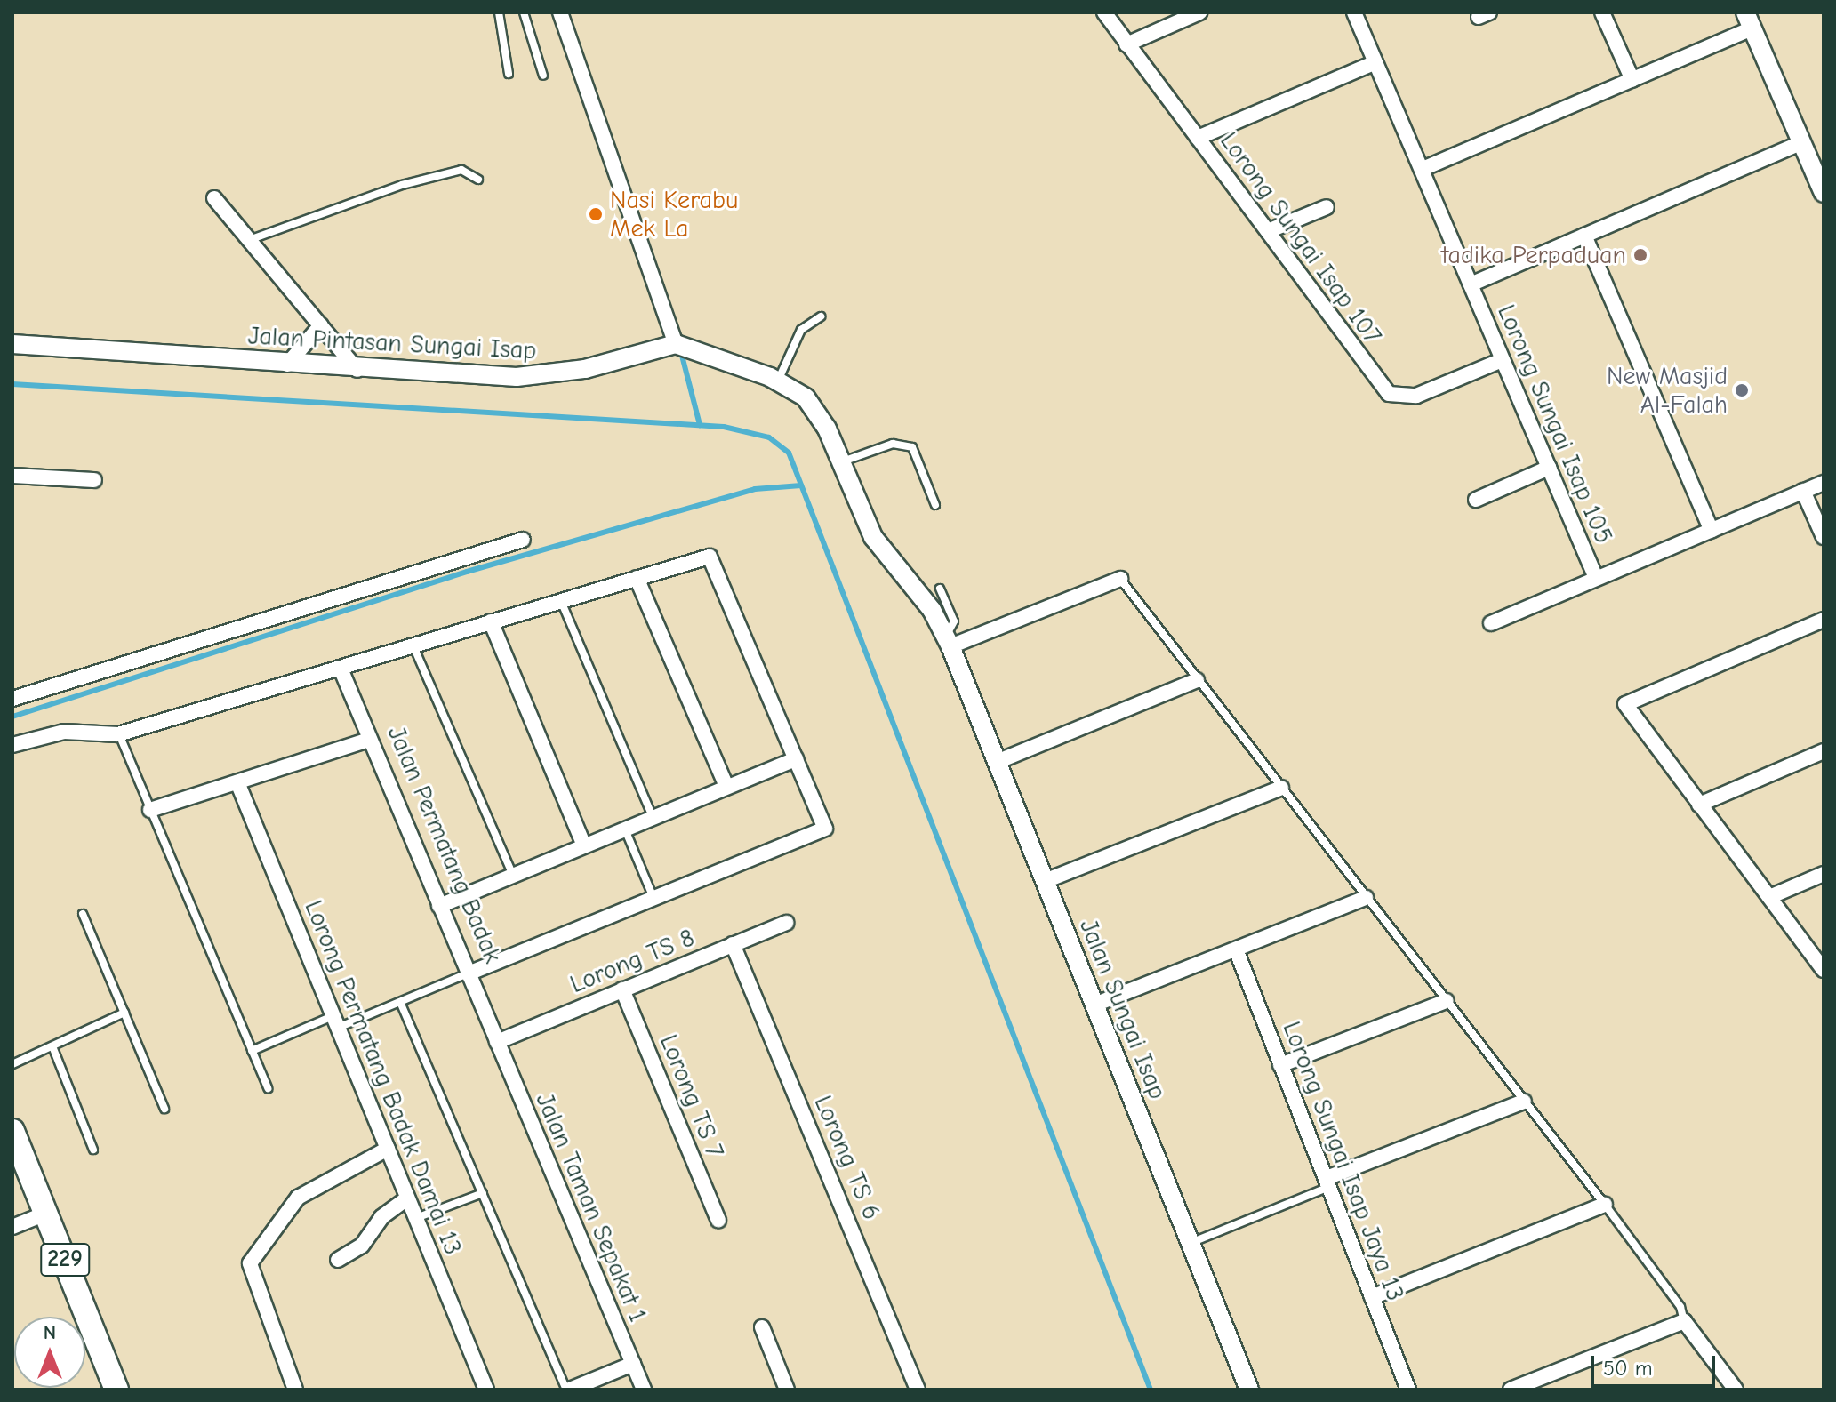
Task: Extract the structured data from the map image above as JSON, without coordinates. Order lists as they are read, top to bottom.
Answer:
{
  "streets": {
    "main road": ["229"],
    "street": [
      "Lorong Sungai Isap 107",
      "Jalan Pintasan Sungai Isap",
      "Lorong Sungai Isap 105",
      "Jalan Permatang Badak",
      "Lorong TS 8",
      "Jalan Sungai Isap",
      "Lorong Permatang Badak Damai 13",
      "Lorong TS 7",
      "Lorong TS 6",
      "Lorong Sungai Isap Jaya 13",
      "Jalan Taman Sepakat 1"
    ]
  },
  "crossings": [
    ["Lorong Sungai Isap 107", "Lorong Sungai Isap 105"],
    ["Jalan Permatang Badak", "Lorong TS 8"],
    ["Jalan Permatang Badak", "Jalan Taman Sepakat 1"],
    ["Lorong TS 8", "Lorong TS 7"],
    ["Lorong TS 8", "Lorong TS 6"],
    ["Lorong TS 8", "Jalan Taman Sepakat 1"]
  ],
  "places": ["Nasi Kerabu Mek La", "tadika Perpaduan", "New Masjid Al-Falah"],
  "scale_bar": "50 m",
  "north": "top"
}
